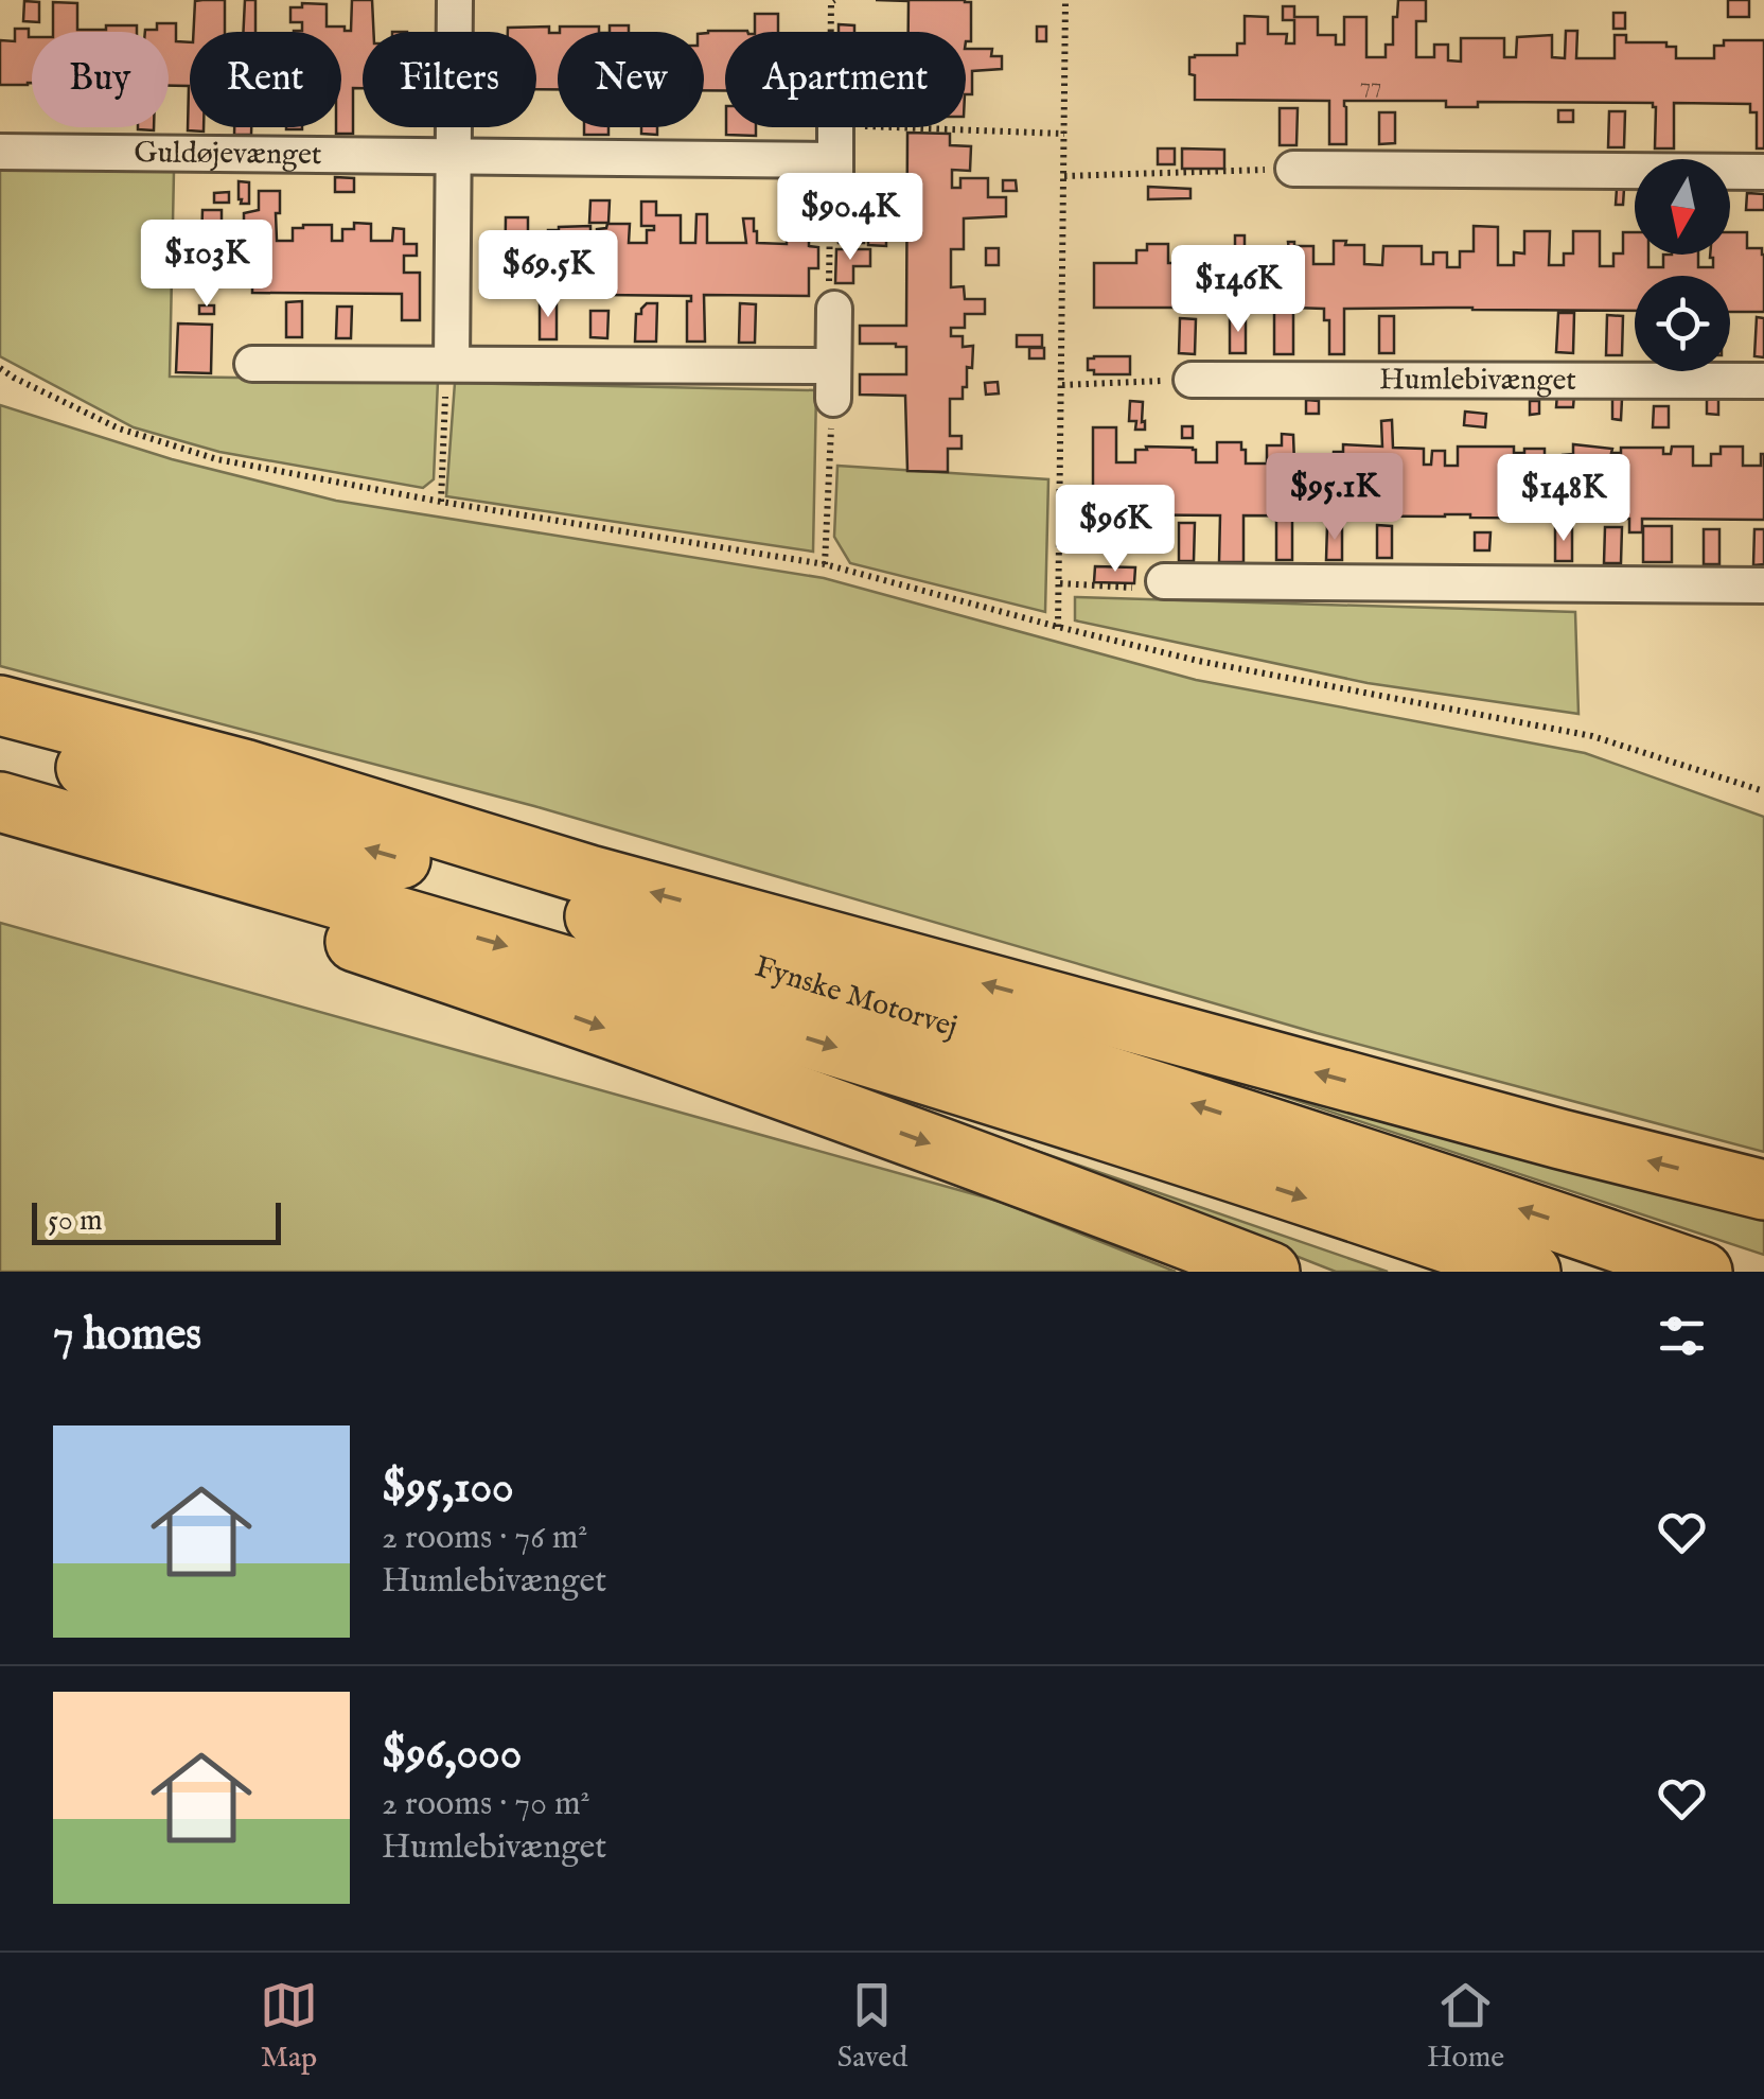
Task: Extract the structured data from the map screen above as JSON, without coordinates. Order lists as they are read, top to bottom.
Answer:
{
  "streets": {
    "highway": ["Fynske Motorvej"],
    "street": ["Guldøjevænget", "Humlebivænget"]
  },
  "house_numbers": ["77"],
  "scale_bar": "50 m",
  "north": "bottom",
  "page": {
    "chip": [
      "Buy",
      "Rent",
      "Filters",
      "New",
      "Apartment"
    ],
    "price": [
      "$90.4K",
      "$103K",
      "$69.5K",
      "$146K",
      "$95.1K",
      "$148K",
      "$96K"
    ],
    "scale": "50 m",
    "heading": "7 homes",
    "list": [
      {
        "name": "$95,100",
        "note": "2 rooms · 76 m² · Humlebivænget"
      },
      {
        "name": "$96,000",
        "note": "2 rooms · 70 m² · Humlebivænget"
      }
    ],
    "tabs": ["Map", "Saved", "Home"]
  }
}
